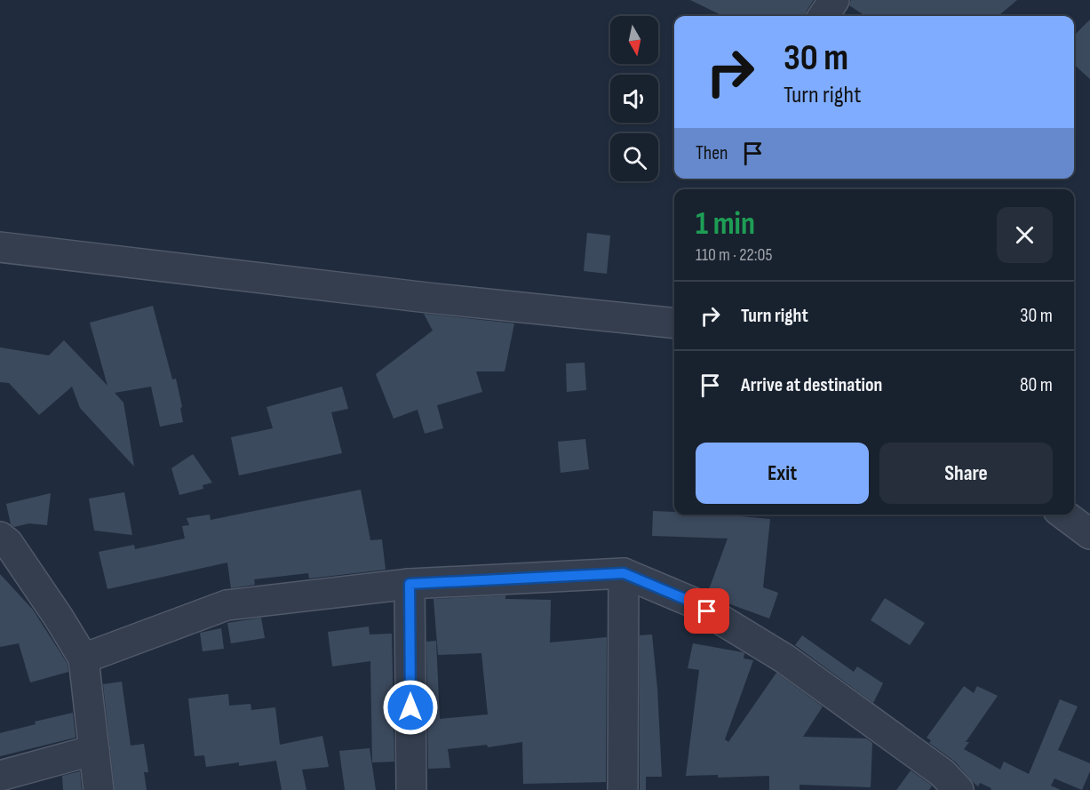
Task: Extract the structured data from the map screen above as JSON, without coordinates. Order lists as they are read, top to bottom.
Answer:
{
  "north": "bottom",
  "page": {
    "turn": ["30 m", "Turn right"],
    "then": "Then",
    "heading": ["1 min", "110 m · 22:05"],
    "list": [
      {
        "name": "Turn right",
        "value": "30 m"
      },
      {
        "name": "Arrive at destination",
        "value": "80 m"
      }
    ],
    "buttons": ["Exit", "Share"]
  }
}
